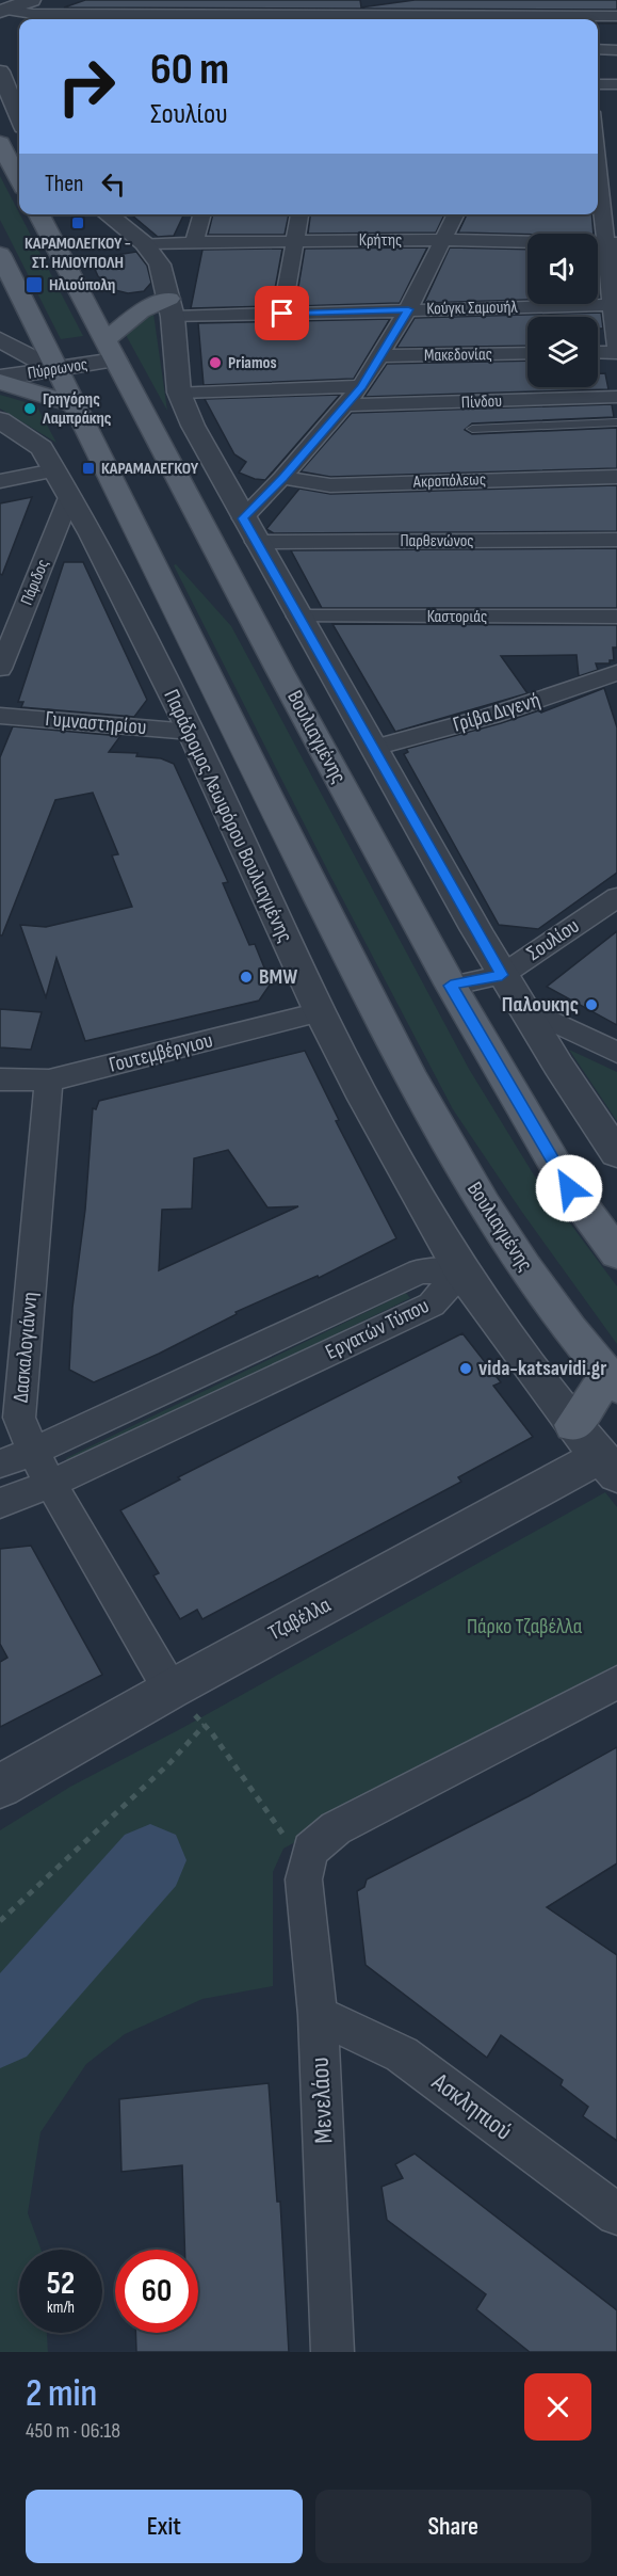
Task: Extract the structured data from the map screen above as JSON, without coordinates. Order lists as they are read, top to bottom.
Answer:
{
  "streets": {
    "main road": ["Βουλιαγμένης"],
    "street": [
      "Κρήτης",
      "Κούγκι Σαμουήλ",
      "Μακεδονίας",
      "Πύρρωνος",
      "Πίνδου",
      "Ακροπόλεως",
      "Παρθενώνος",
      "Πάριδος",
      "Καστοριάς",
      "Γρίβα Διγενή",
      "Γυμναστηρίου",
      "Παράδρομος Λεωφόρου Βουλιαγμένης",
      "Σουλίου",
      "Γουτεμβέργιου",
      "Εργατών Τύπου",
      "Δασκαλογιάννη",
      "Τζαβέλλα",
      "Μενελάου",
      "Ασκληπιού"
    ]
  },
  "crossings": [
    ["Πύρρωνος", "Βουλιαγμένης"],
    ["Πάριδος", "Παράδρομος Λεωφόρου Βουλιαγμένης"],
    ["Γυμναστηρίου", "Παράδρομος Λεωφόρου Βουλιαγμένης"],
    ["Βουλιαγμένης", "Σουλίου"],
    ["Παράδρομος Λεωφόρου Βουλιαγμένης", "Γουτεμβέργιου"],
    ["Παράδρομος Λεωφόρου Βουλιαγμένης", "Εργατών Τύπου"],
    ["Παράδρομος Λεωφόρου Βουλιαγμένης", "Τζαβέλλα"],
    ["Γουτεμβέργιου", "Δασκαλογιάννη"],
    ["Εργατών Τύπου", "Δασκαλογιάννη"],
    ["Δασκαλογιάννη", "Τζαβέλλα"],
    ["Μενελάου", "Ασκληπιού"]
  ],
  "parks": ["Πάρκο Τζαβέλλα"],
  "places": {
    "transit": ["ΚΑΡΑΜΟΛΕΓΚΟΥ - ΣΤ. ΗΛΙΟΥΠΟΛΗ", "Ηλιούπολη", "ΚΑΡΑΜΑΛΕΓΚΟΥ"],
    "other": [
      "Priamos",
      "Γρηγόρης Λαμπράκης",
      "BMW",
      "Παλουκης",
      "vida-katsavidi.gr"
    ]
  },
  "page": {
    "turn": ["60 m", "Σουλίου"],
    "then": "Then",
    "speed": "52 km/h",
    "limit": "60",
    "heading": ["2 min", "450 m · 06:18"],
    "buttons": ["Exit", "Share"]
  }
}
